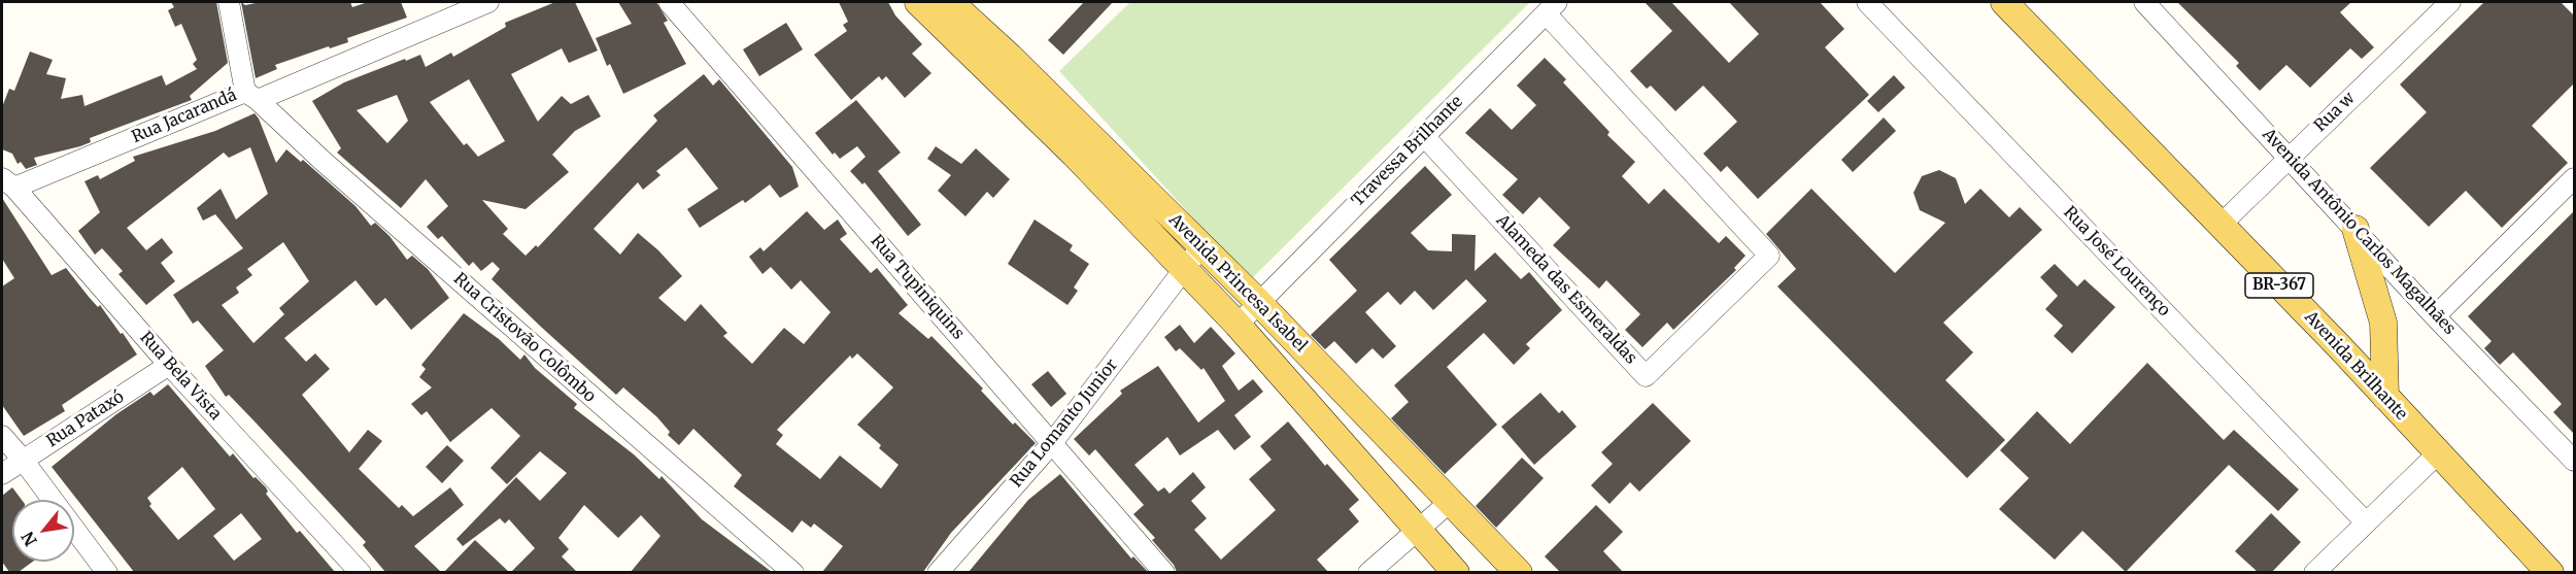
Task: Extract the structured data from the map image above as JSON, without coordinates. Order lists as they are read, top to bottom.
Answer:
{
  "streets": {
    "main road": ["Avenida Princesa Isabel", "BR-367", "Avenida Brilhante"],
    "street": [
      "Rua w",
      "Rua Jacarandá",
      "Travessa Brilhante",
      "Avenida Antônio Carlos Magalhães",
      "Rua José Lourenço",
      "Rua Tupiniquins",
      "Alameda das Esmeraldas",
      "Rua Cristovão Colômbo",
      "Rua Bela Vista",
      "Rua Pataxó",
      "Rua Lomanto Junior"
    ]
  },
  "crossings": [
    ["Rua w", "Avenida Antônio Carlos Magalhães"],
    ["Rua w", "Avenida Brilhante"],
    ["Rua Jacarandá", "Rua Cristovão Colômbo"],
    ["Rua Jacarandá", "Rua Bela Vista"],
    ["Travessa Brilhante", "Avenida Princesa Isabel"],
    ["Travessa Brilhante", "Alameda das Esmeraldas"],
    ["Avenida Princesa Isabel", "Rua Lomanto Junior"],
    ["Rua Tupiniquins", "Rua Lomanto Junior"],
    ["Rua Bela Vista", "Rua Pataxó"]
  ],
  "north": "bottom left"
}
